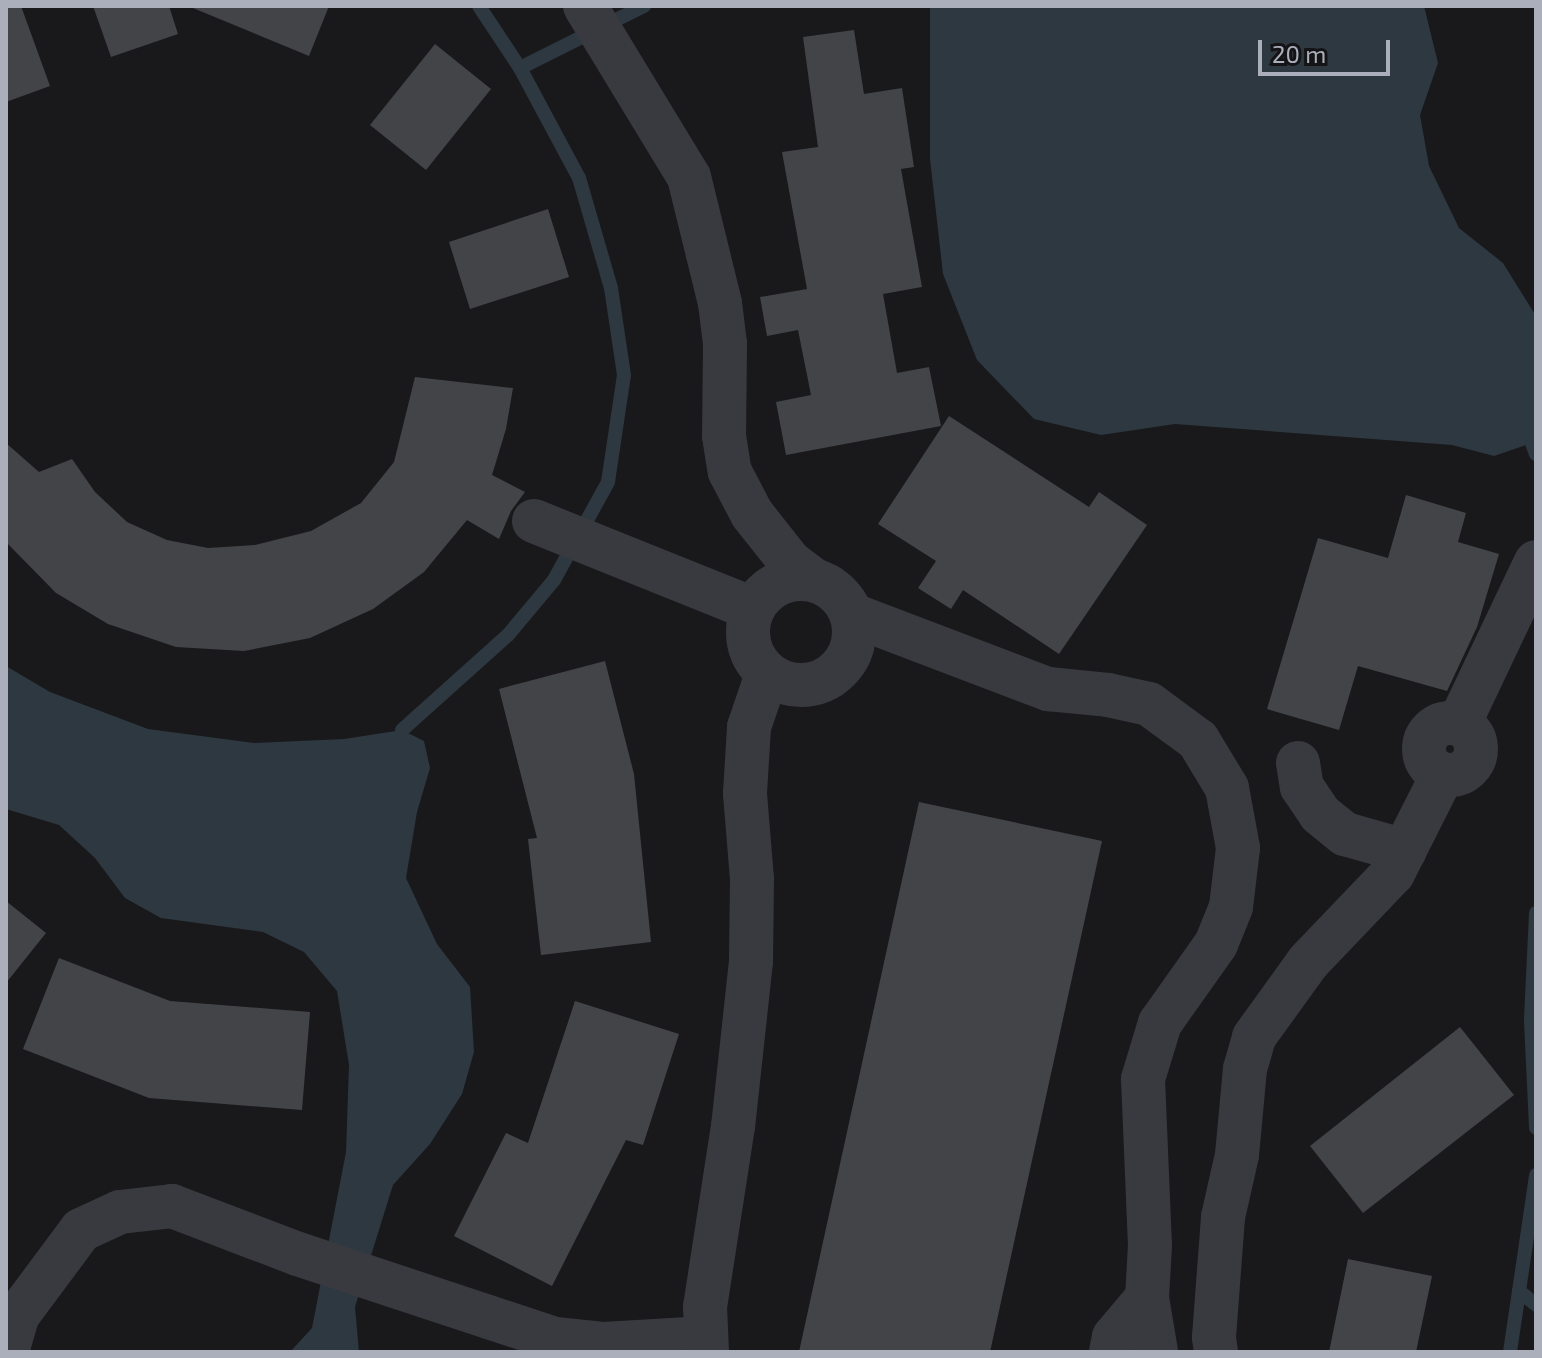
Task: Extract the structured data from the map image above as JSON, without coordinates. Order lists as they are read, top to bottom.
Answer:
{
  "scale_bar": "20 m"
}
